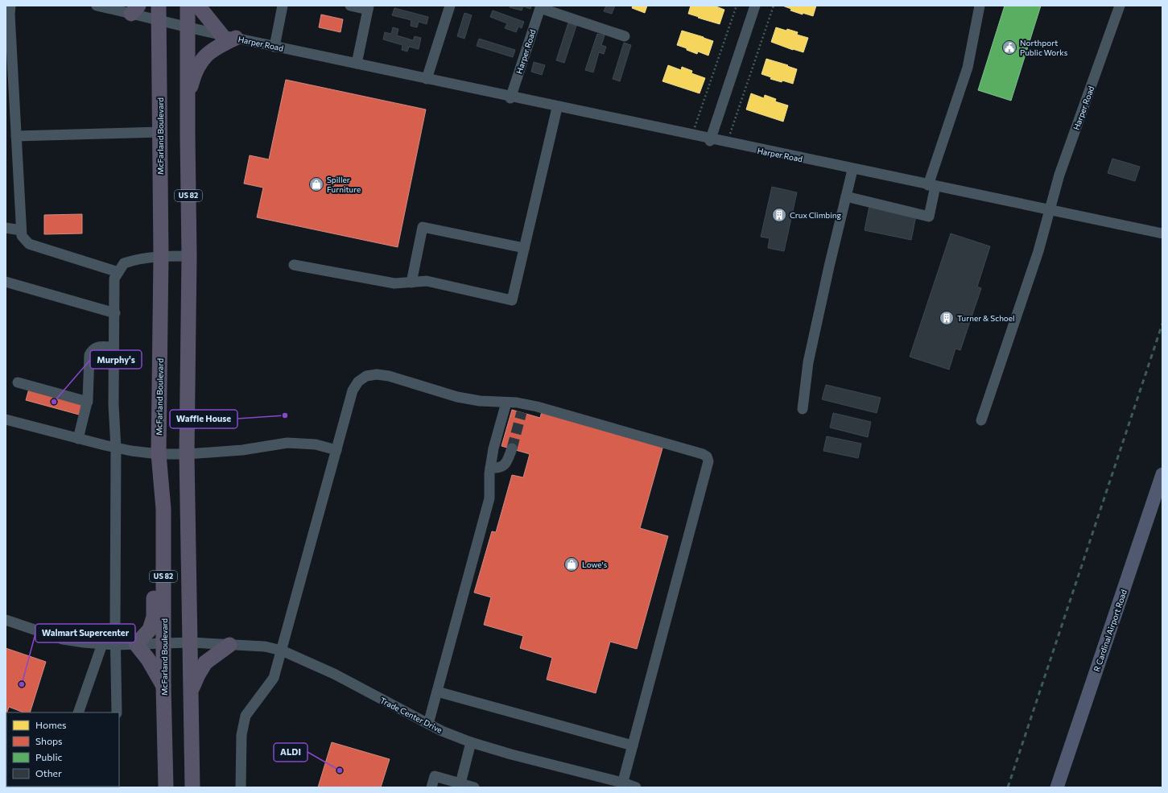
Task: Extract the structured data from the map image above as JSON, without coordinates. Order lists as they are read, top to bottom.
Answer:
{
  "streets": {
    "highway": ["McFarland Boulevard", "US 82"],
    "main road": ["R Cardinal Airport Road"],
    "street": ["Harper Road", "Trade Center Drive"]
  },
  "crossings": [
    ["Harper Road", "McFarland Boulevard"],
    ["Harper Road", "US 82"],
    ["McFarland Boulevard", "Trade Center Drive"],
    ["US 82", "Trade Center Drive"]
  ],
  "places": {
    "public building": ["Northport Public Works"],
    "shop": ["Spiller Furniture", "Lowe's"],
    "building": ["Crux Climbing", "Turner & Schoel"],
    "other": [
      "Murphy's",
      "Waffle House",
      "Walmart Supercenter",
      "ALDI"
    ]
  },
  "legend": [
    "Homes",
    "Shops",
    "Public",
    "Other"
  ]
}
